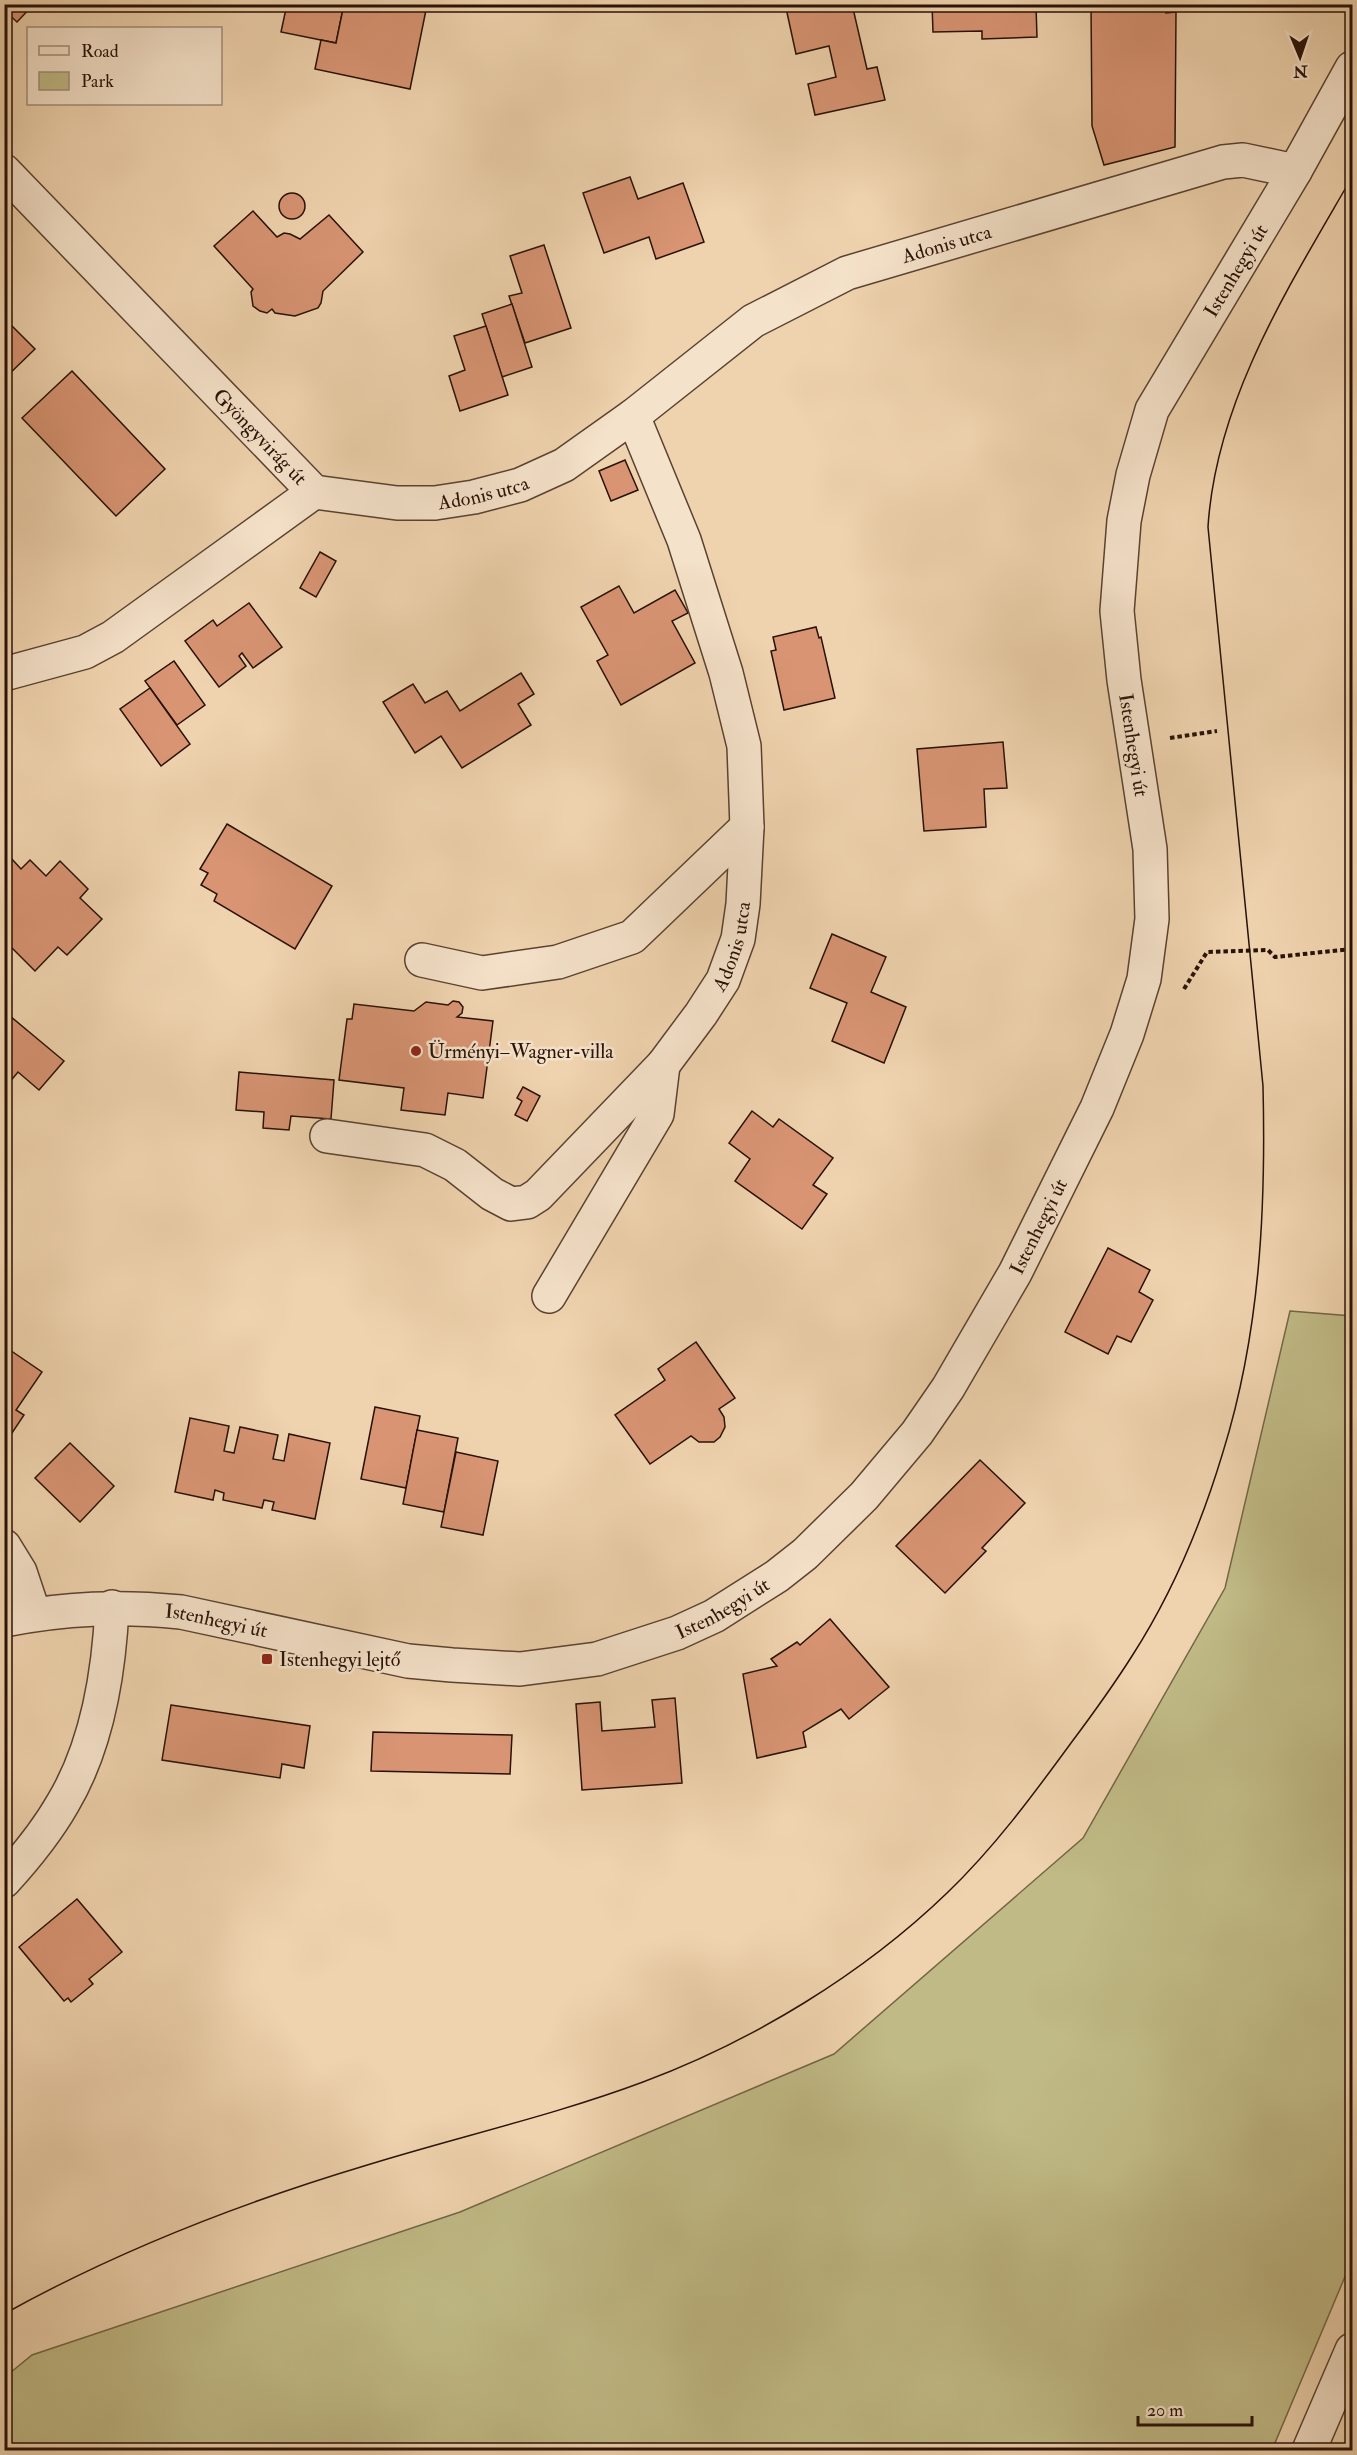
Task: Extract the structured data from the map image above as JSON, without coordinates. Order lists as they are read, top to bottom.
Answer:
{
  "streets": {
    "street": ["Adonis utca", "Istenhegyi út", "Gyöngyvirág út"]
  },
  "crossings": [
    ["Adonis utca", "Istenhegyi út"],
    ["Adonis utca", "Gyöngyvirág út"]
  ],
  "places": {
    "other": ["Ürményi–Wagner-villa"],
    "transit": ["Istenhegyi lejtő"]
  },
  "legend": ["Road", "Park"],
  "scale_bar": "20 m",
  "north": "bottom"
}
